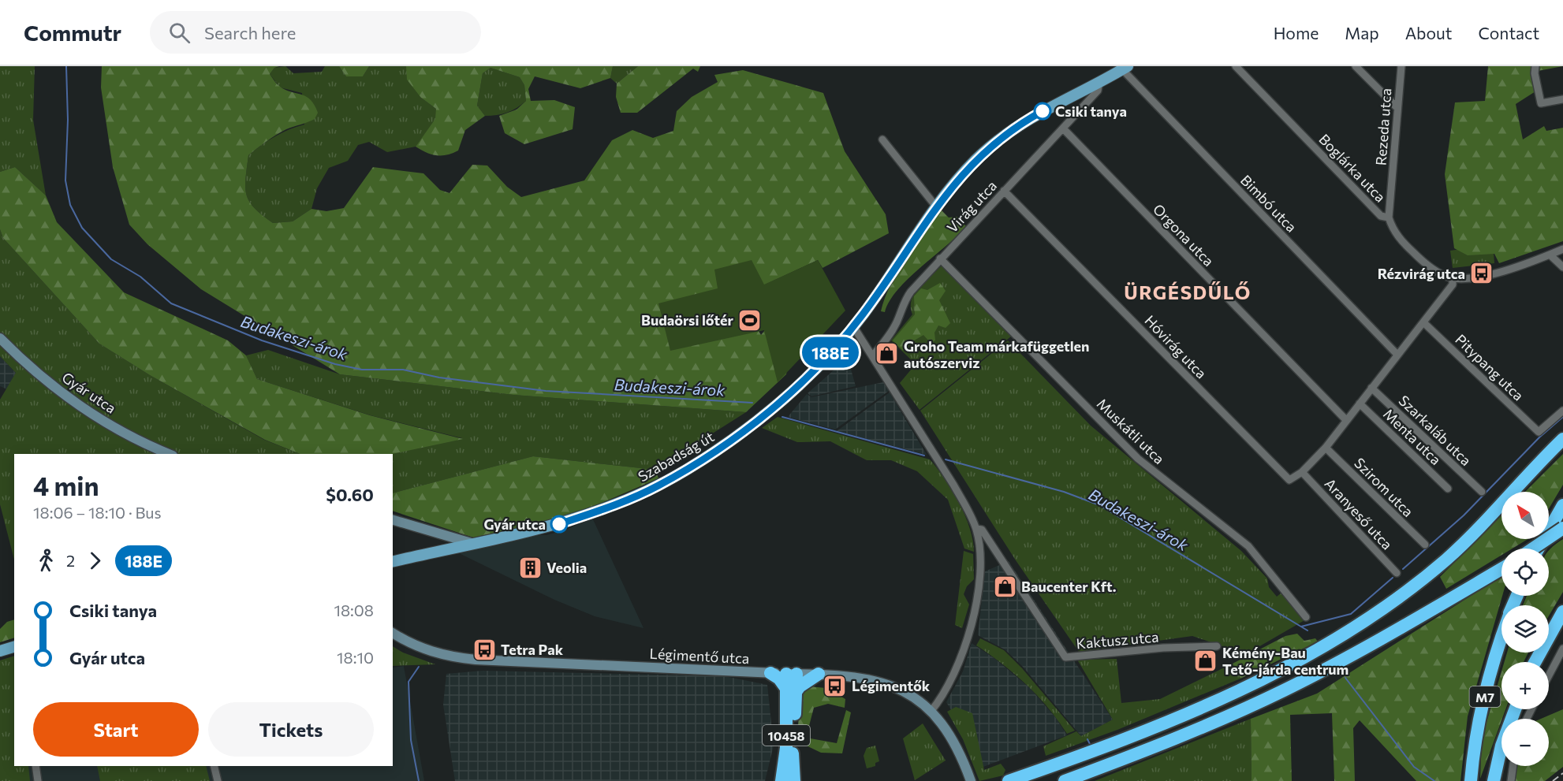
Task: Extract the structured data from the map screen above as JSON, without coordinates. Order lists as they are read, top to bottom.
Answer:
{
  "streets": {
    "highway": ["M7", "10458"],
    "main road": ["Gyár utca", "Szabadság út", "Légimentő utca"],
    "street": [
      "Rezeda utca",
      "Boglárka utca",
      "Bimbó utca",
      "Virág utca",
      "Orgona utca",
      "Hóvirág utca",
      "Pitypang utca",
      "Szarkaláb utca",
      "Muskátli utca",
      "Menta utca",
      "Szirom utca",
      "Aranyeső utca",
      "Kaktusz utca"
    ]
  },
  "crossings": [
    ["Rezeda utca", "Boglárka utca"],
    ["Bimbó utca", "Szabadság út"],
    ["Virág utca", "Orgona utca"],
    ["Virág utca", "Hóvirág utca"],
    ["Virág utca", "Muskátli utca"],
    ["Virág utca", "Szabadság út"],
    ["Hóvirág utca", "Aranyeső utca"]
  ],
  "districts": ["ÜRGÉSDŰLŐ"],
  "water": ["Budakeszi-árok"],
  "places": {
    "other": ["Csiki tanya", "Gyár utca"],
    "bus stop": ["Rézvirág utca", "Tetra Pak", "Légimentők"],
    "sports": ["Budaörsi lőtér"],
    "shop": ["Groho Team márkafüggetlen autószerviz", "Baucenter Kft.", "Kémény-Bau Tető-járda centrum"],
    "building": ["Veolia"]
  },
  "lines": ["bus line 188E"],
  "north": "top left",
  "page": {
    "header": "Commutr",
    "search": "Search here",
    "nav": [
      "Home",
      "Map",
      "About",
      "Contact"
    ],
    "on_map": "188E",
    "heading": ["4 min", "18:06 – 18:10 · Bus", "$0.60"],
    "map_buttons": ["+", "−"],
    "legs": ["2", "188E"],
    "list": [
      {
        "name": "Csiki tanya",
        "value": "18:08"
      },
      {
        "name": "Gyár utca",
        "value": "18:10"
      }
    ],
    "buttons": ["Start", "Tickets"]
  }
}
